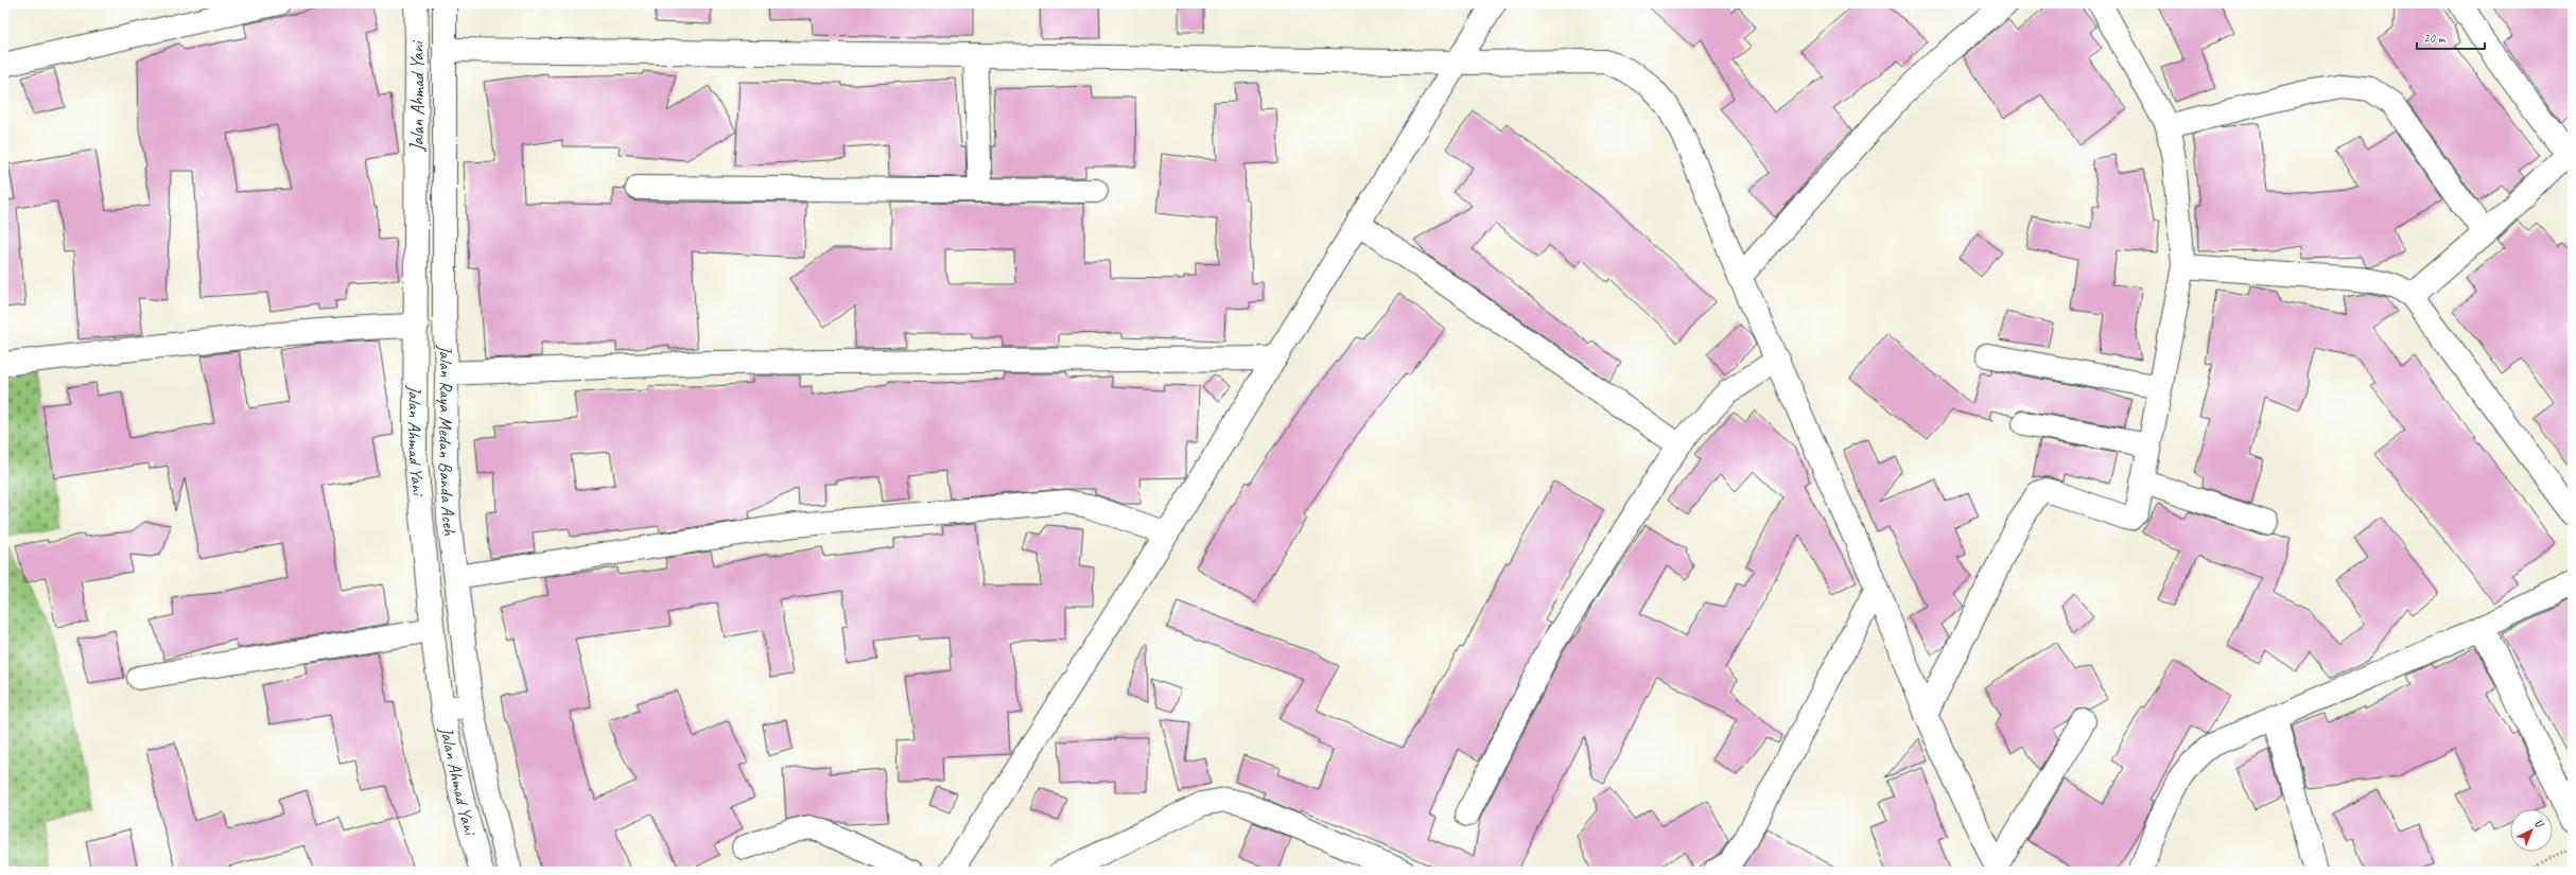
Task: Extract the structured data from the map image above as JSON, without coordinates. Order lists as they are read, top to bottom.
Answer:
{
  "streets": {
    "main road": ["Jalan Ahmad Yani", "Jalan Raya Medan Banda Aceh"]
  },
  "scale_bar": "20 m",
  "north": "top right"
}
